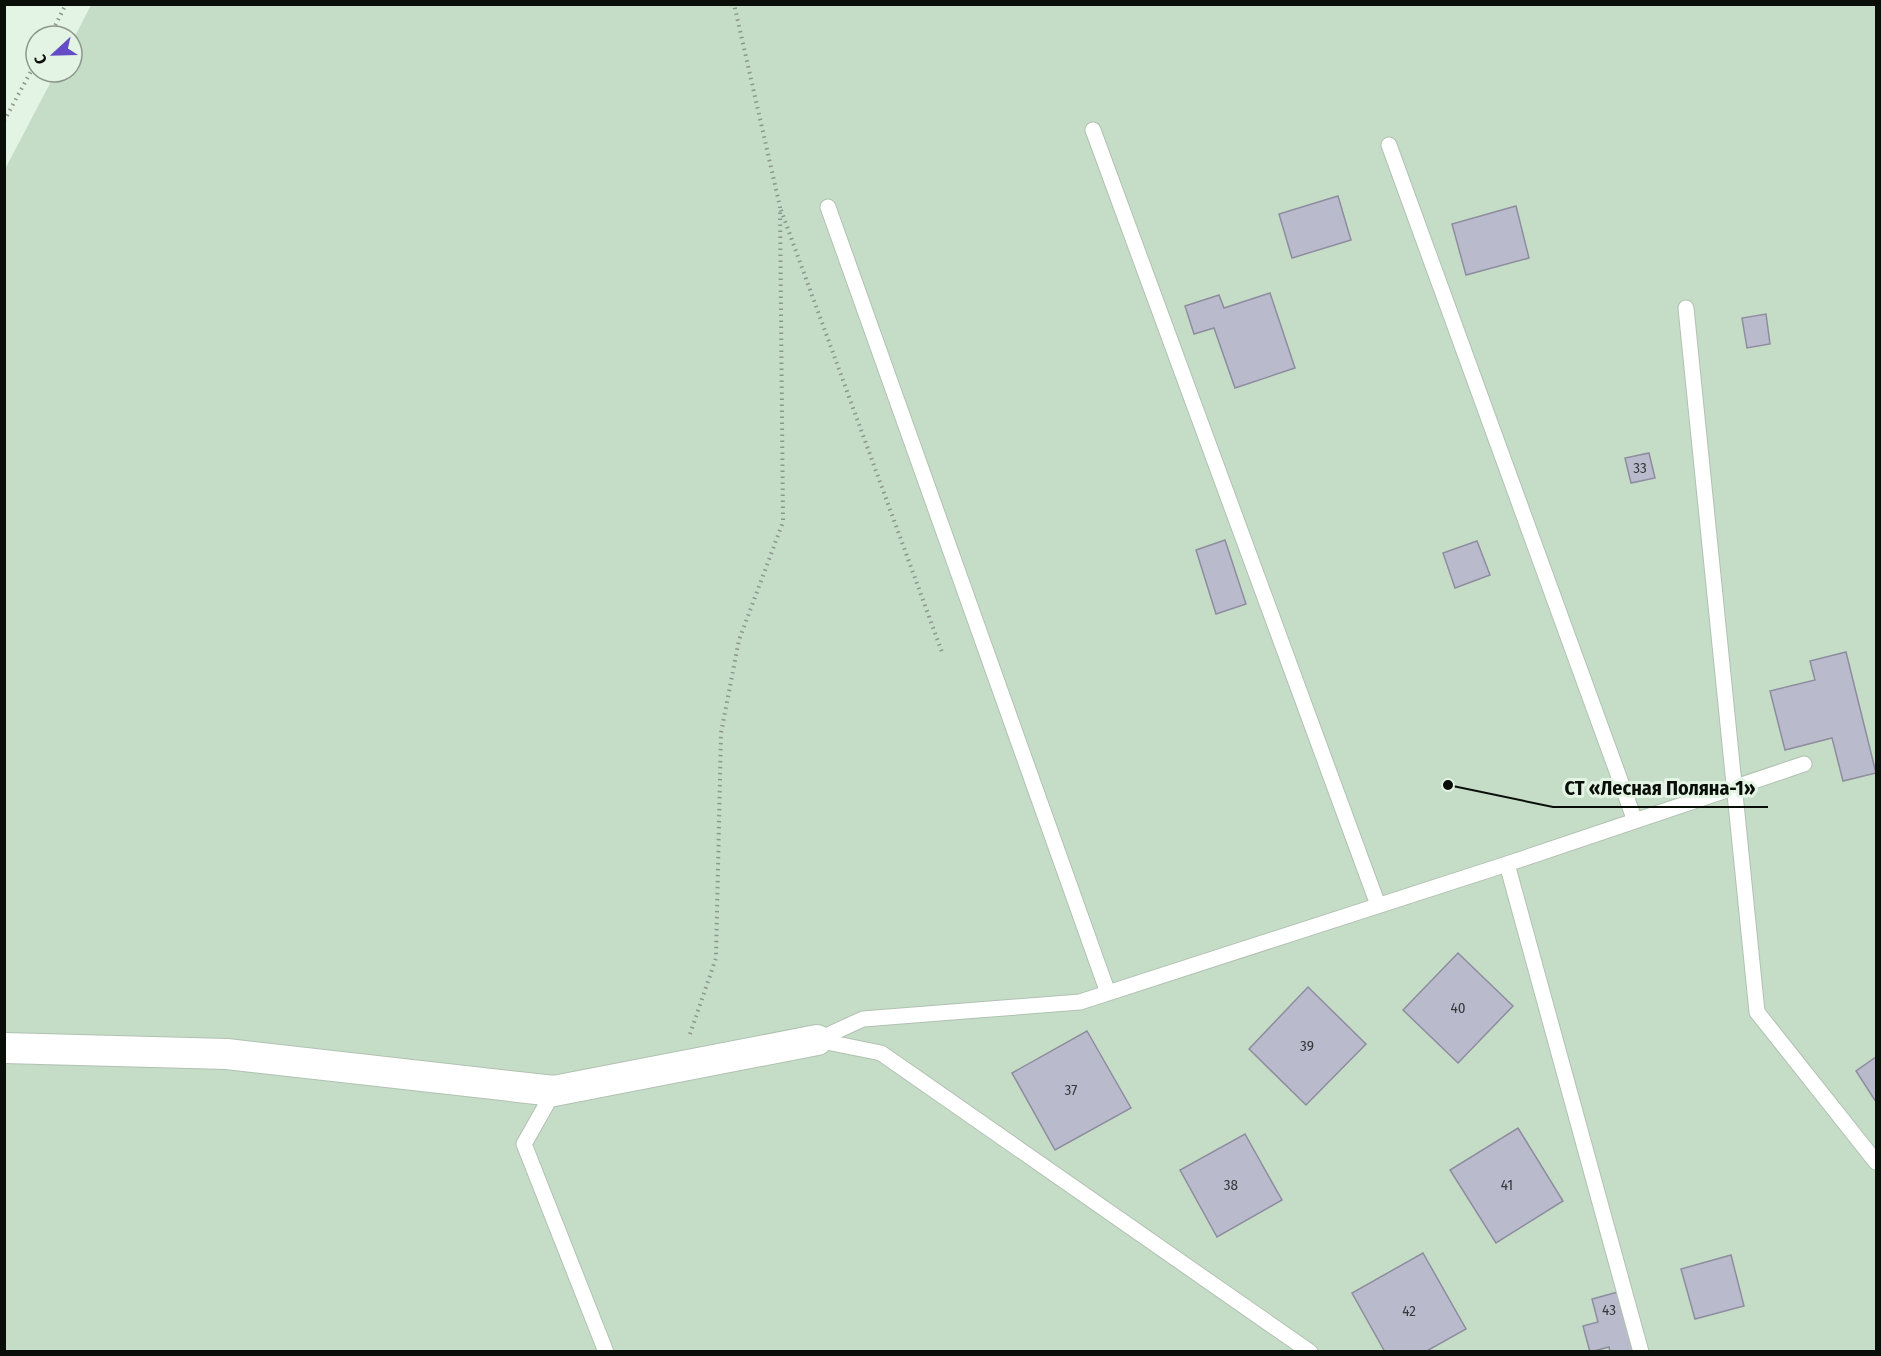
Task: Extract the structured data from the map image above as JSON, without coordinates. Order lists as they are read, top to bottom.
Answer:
{
  "places": ["СТ «Лесная Поляна-1»"],
  "house_numbers": [
    "33",
    "40",
    "39",
    "37",
    "38",
    "41",
    "43",
    "42"
  ],
  "north": "left"
}
